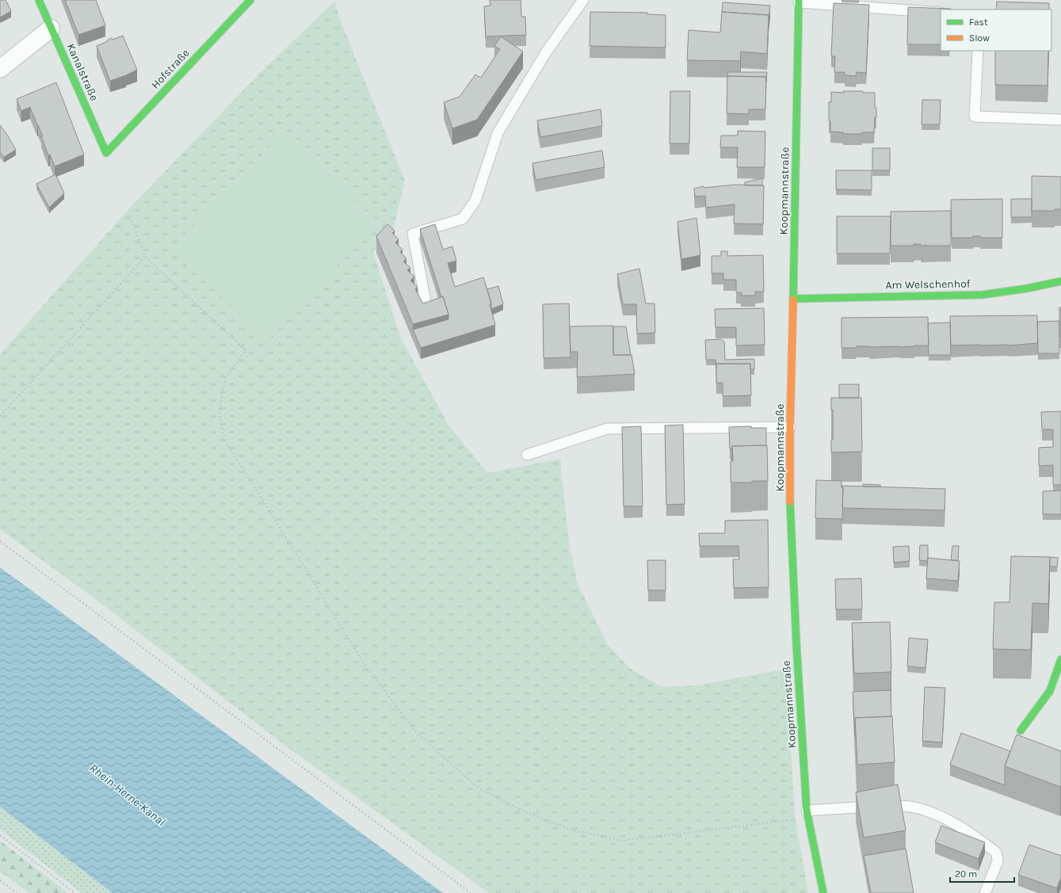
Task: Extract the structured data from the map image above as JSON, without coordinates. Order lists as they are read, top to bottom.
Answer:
{
  "streets": {
    "street": [
      "Hofstraße",
      "Kanalstraße",
      "Koopmannstraße",
      "Am Welschenhof"
    ]
  },
  "crossings": [
    ["Hofstraße", "Kanalstraße"],
    ["Koopmannstraße", "Am Welschenhof"]
  ],
  "water": ["Rhein-Herne-Kanal"],
  "legend": ["Fast", "Slow"],
  "scale_bar": "20 m"
}
